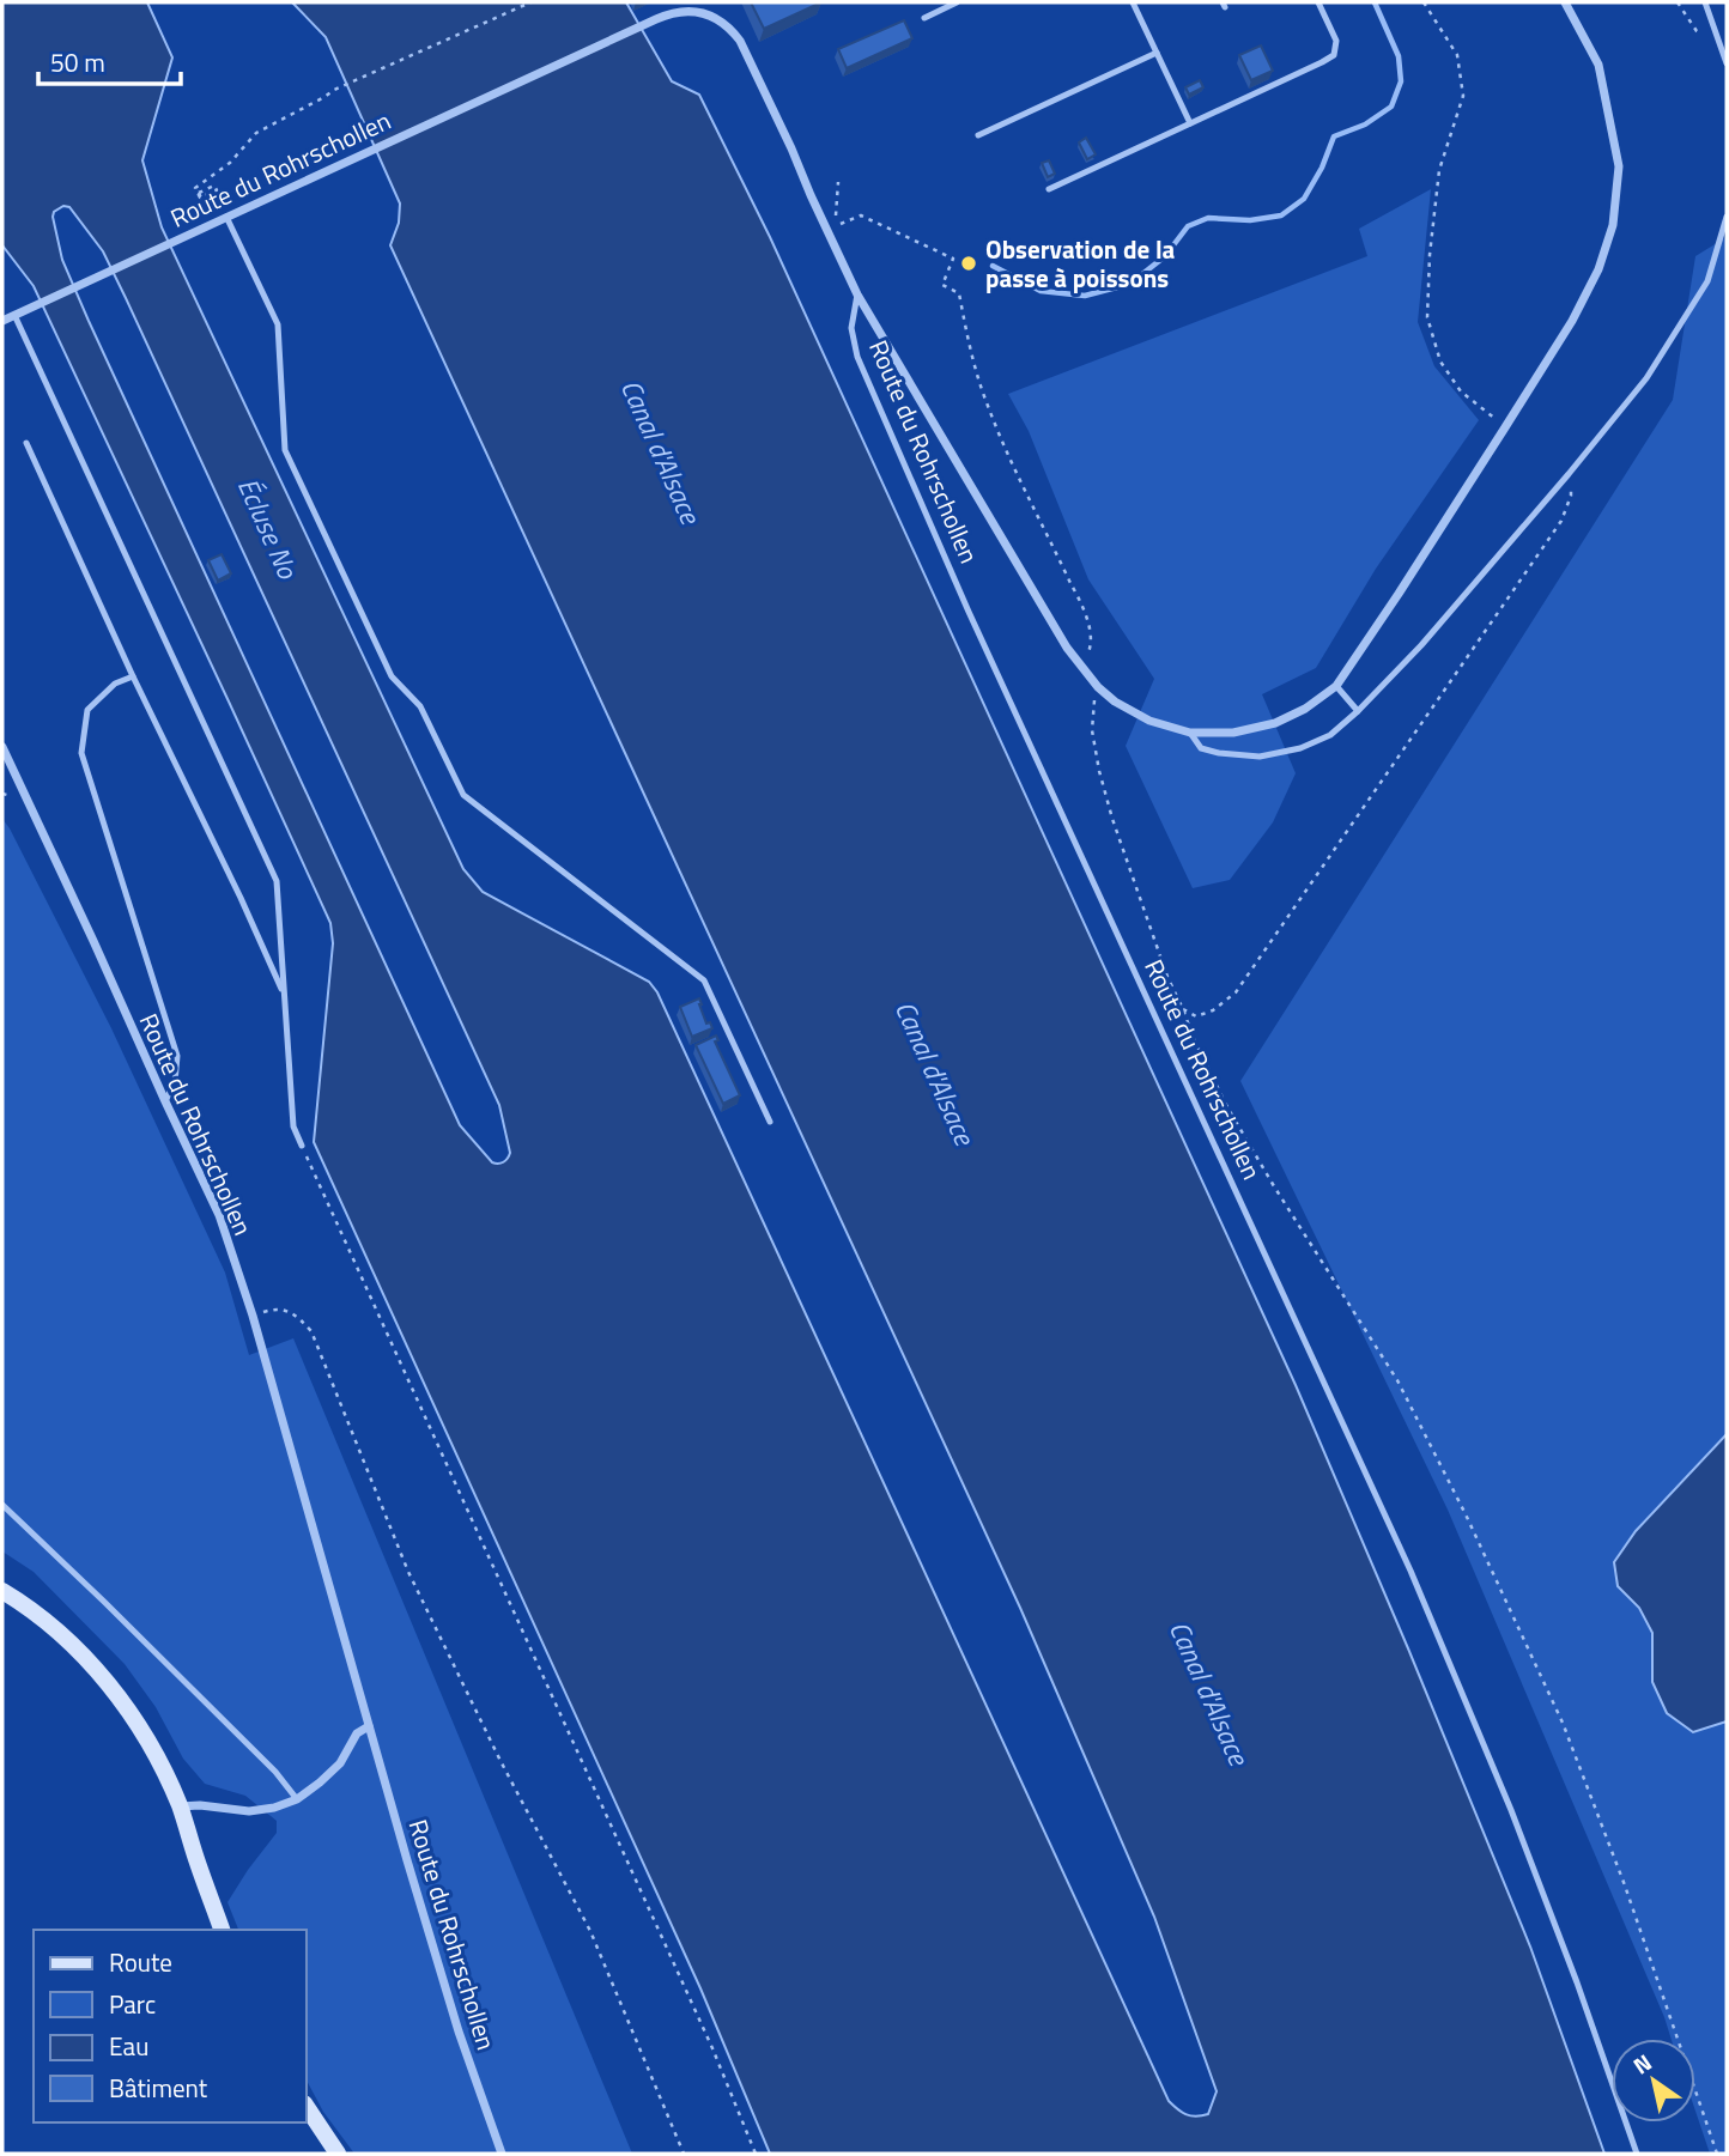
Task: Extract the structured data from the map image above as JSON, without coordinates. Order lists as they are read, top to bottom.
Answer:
{
  "streets": {
    "street": ["Route du Rohrschollen"]
  },
  "water": ["Canal d'Alsace", "Écluse No"],
  "places": ["Observation de la passe à poissons"],
  "legend": [
    "Route",
    "Parc",
    "Eau",
    "Bâtiment"
  ],
  "scale_bar": "50 m",
  "north": "top left"
}
